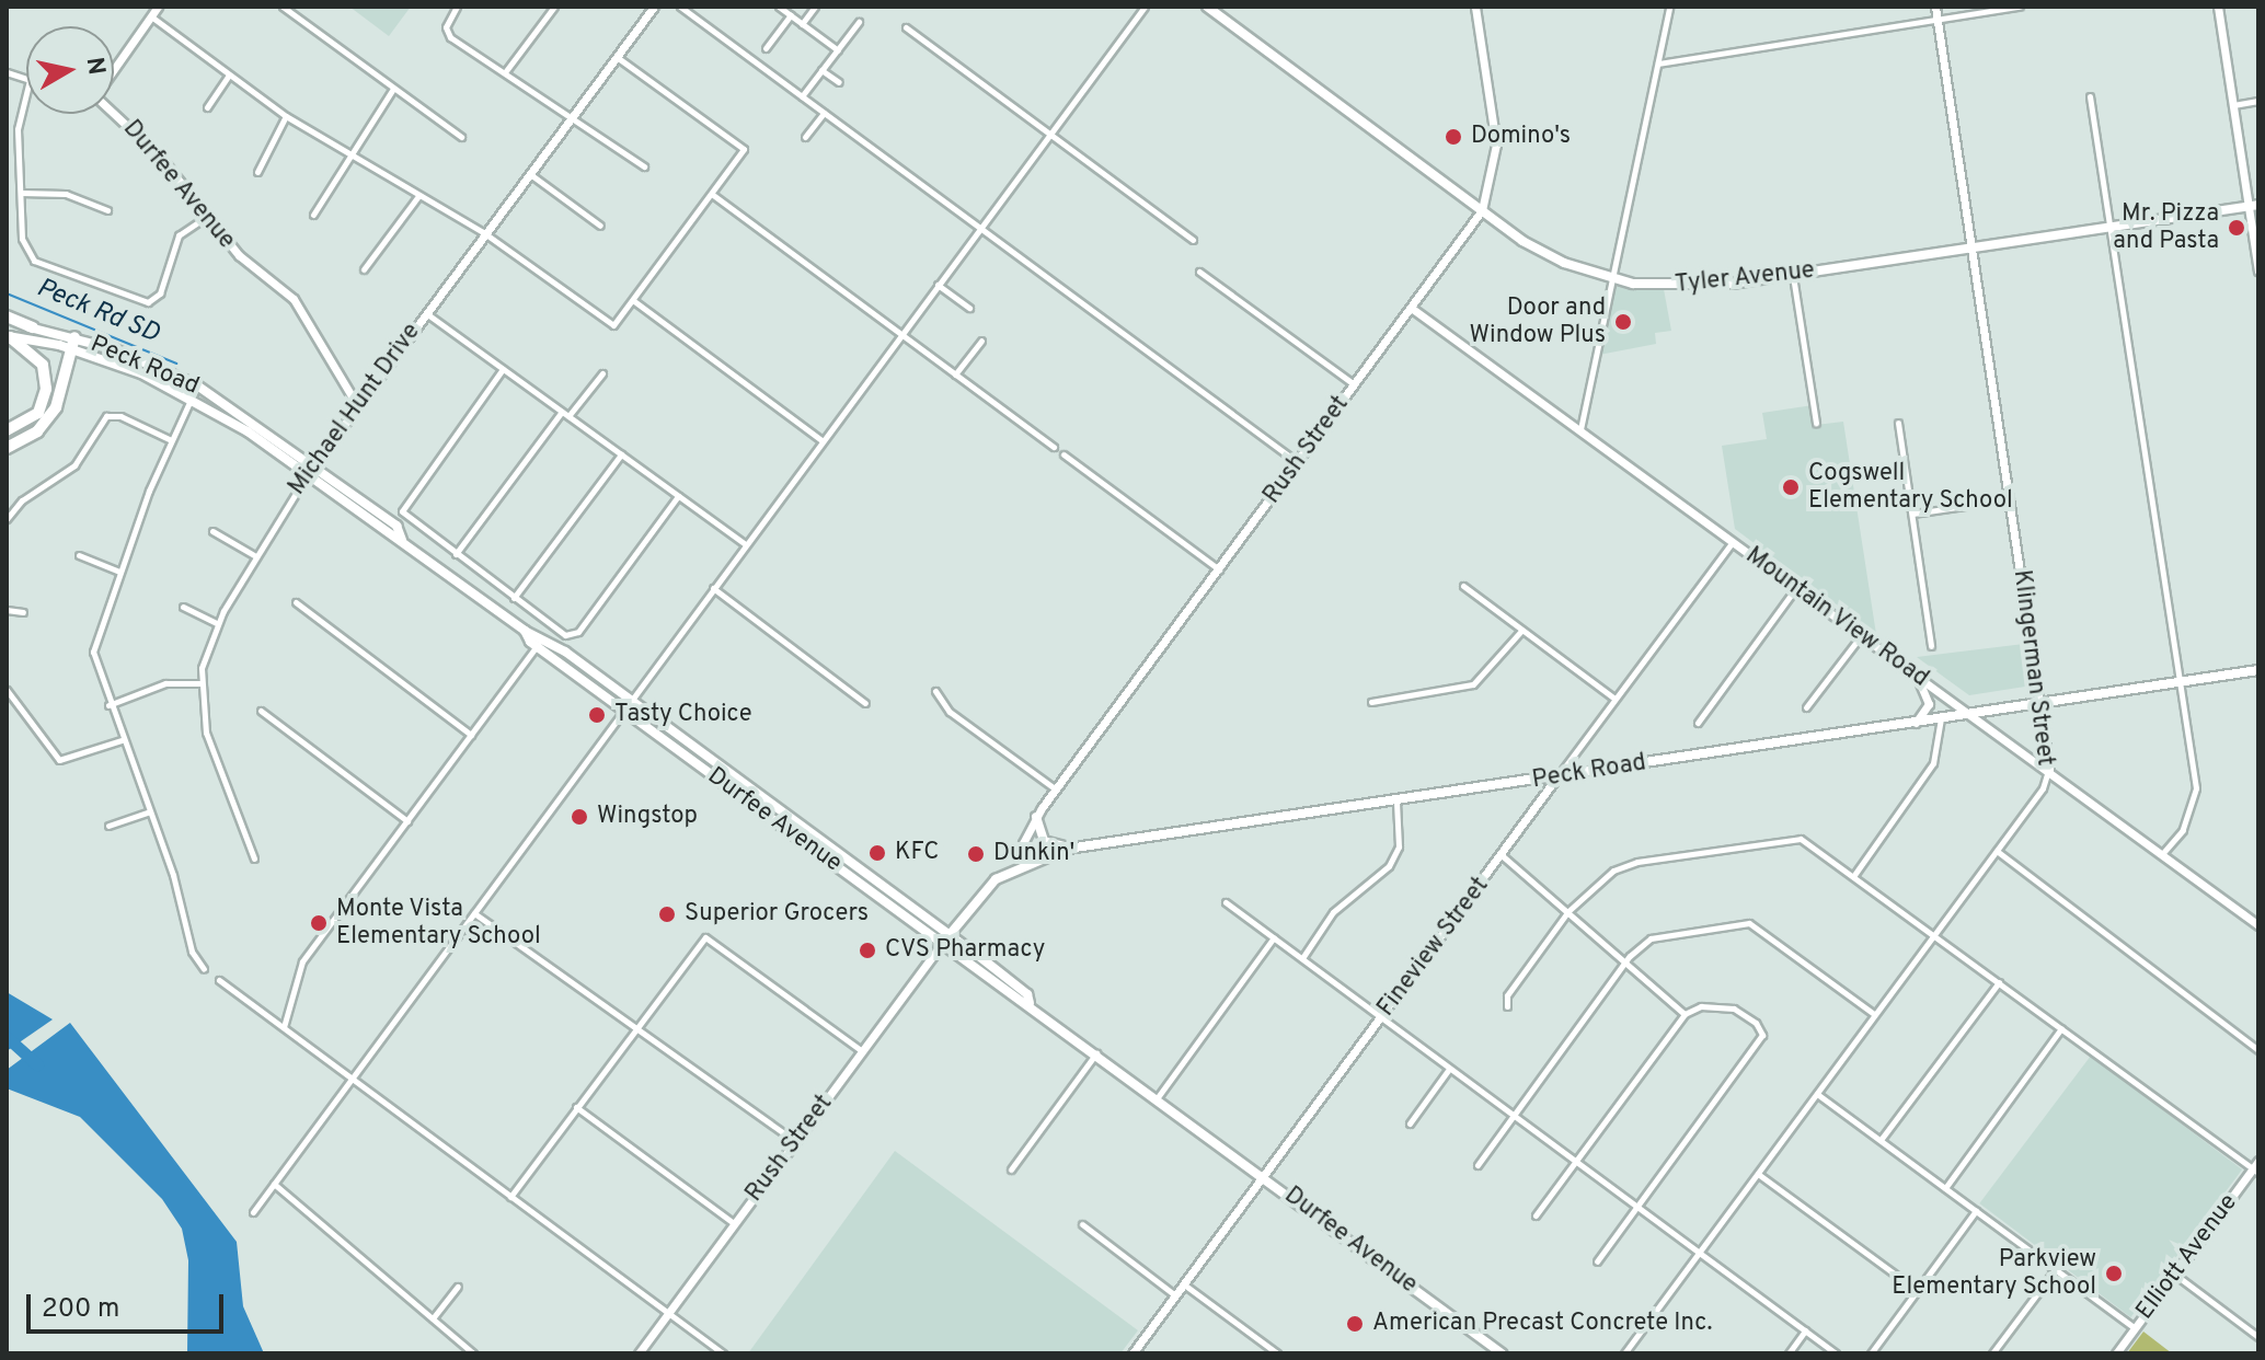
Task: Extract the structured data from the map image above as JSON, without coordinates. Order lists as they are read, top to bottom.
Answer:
{
  "streets": {
    "main road": ["Durfee Avenue", "Tyler Avenue", "Peck Road"],
    "street": [
      "Michael Hunt Drive",
      "Rush Street",
      "Mountain View Road",
      "Klingerman Street",
      "Fineview Street",
      "Elliott Avenue"
    ]
  },
  "crossings": [
    ["Durfee Avenue", "Peck Road"],
    ["Durfee Avenue", "Michael Hunt Drive"],
    ["Durfee Avenue", "Rush Street"],
    ["Durfee Avenue", "Fineview Street"],
    ["Tyler Avenue", "Rush Street"],
    ["Tyler Avenue", "Klingerman Street"],
    ["Peck Road", "Michael Hunt Drive"],
    ["Peck Road", "Rush Street"],
    ["Peck Road", "Mountain View Road"],
    ["Peck Road", "Klingerman Street"],
    ["Peck Road", "Fineview Street"],
    ["Rush Street", "Mountain View Road"],
    ["Mountain View Road", "Klingerman Street"],
    ["Mountain View Road", "Fineview Street"]
  ],
  "water": ["Peck Rd SD"],
  "places": [
    "Domino's",
    "Mr. Pizza and Pasta",
    "Door and Window Plus",
    "Cogswell Elementary School",
    "Tasty Choice",
    "Wingstop",
    "KFC",
    "Dunkin'",
    "Superior Grocers",
    "Monte Vista Elementary School",
    "CVS Pharmacy",
    "Parkview Elementary School",
    "American Precast Concrete Inc."
  ],
  "scale_bar": "200 m",
  "north": "right"
}
